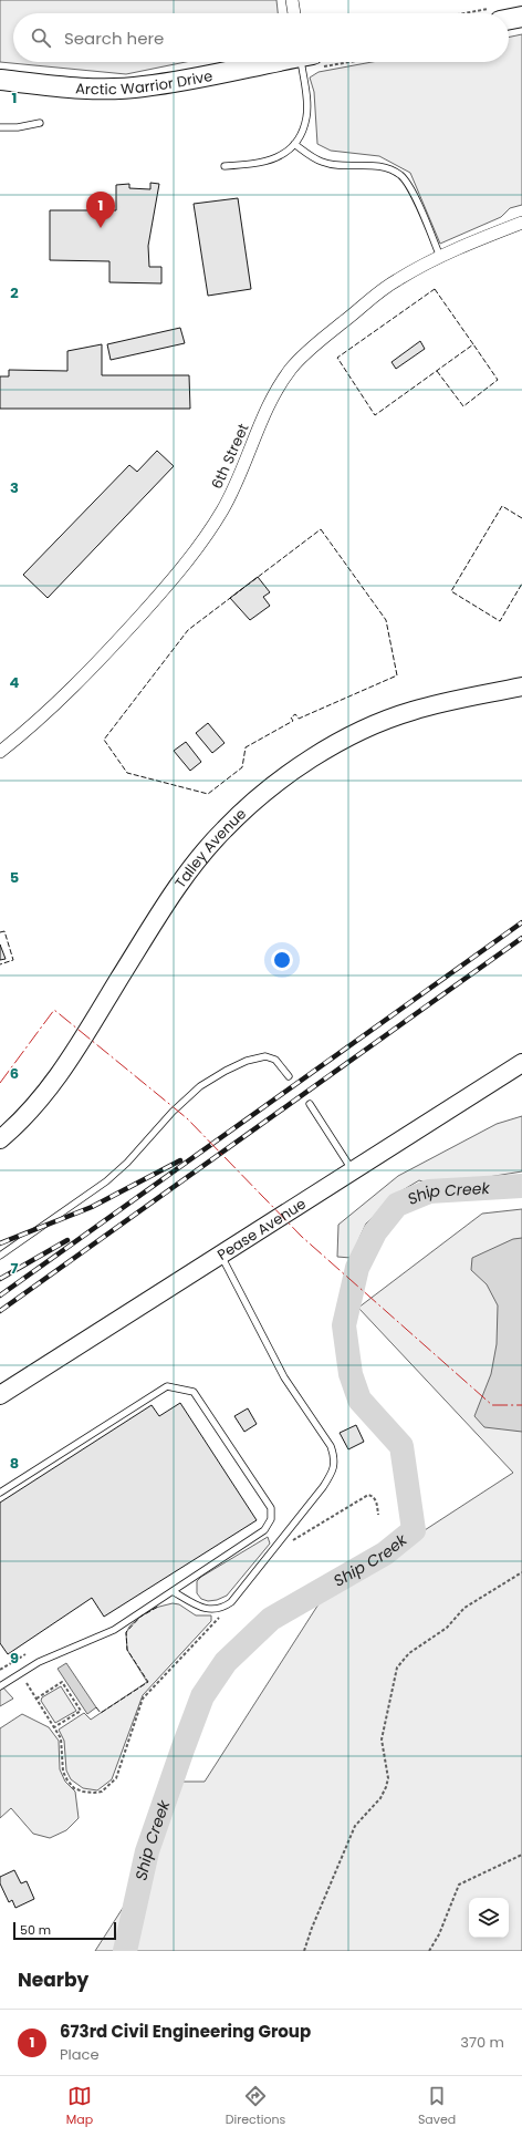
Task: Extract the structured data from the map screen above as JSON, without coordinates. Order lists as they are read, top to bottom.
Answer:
{
  "streets": {
    "main road": ["Arctic Warrior Drive"],
    "street": ["6th Street", "Talley Avenue", "Pease Avenue"]
  },
  "water": ["Ship Creek"],
  "scale_bar": "50 m",
  "page": {
    "search": "Search here",
    "pins": "1",
    "scale": "50 m",
    "heading": "Nearby",
    "list": [
      {
        "mark": "1",
        "name": "673rd Civil Engineering Group",
        "note": "Place",
        "value": "370 m"
      }
    ],
    "nav": ["Map", "Directions", "Saved"]
  },
  "grid": {
    "rows": [
      "1",
      "2",
      "3",
      "4",
      "5",
      "6",
      "7",
      "8",
      "9"
    ]
  }
}
